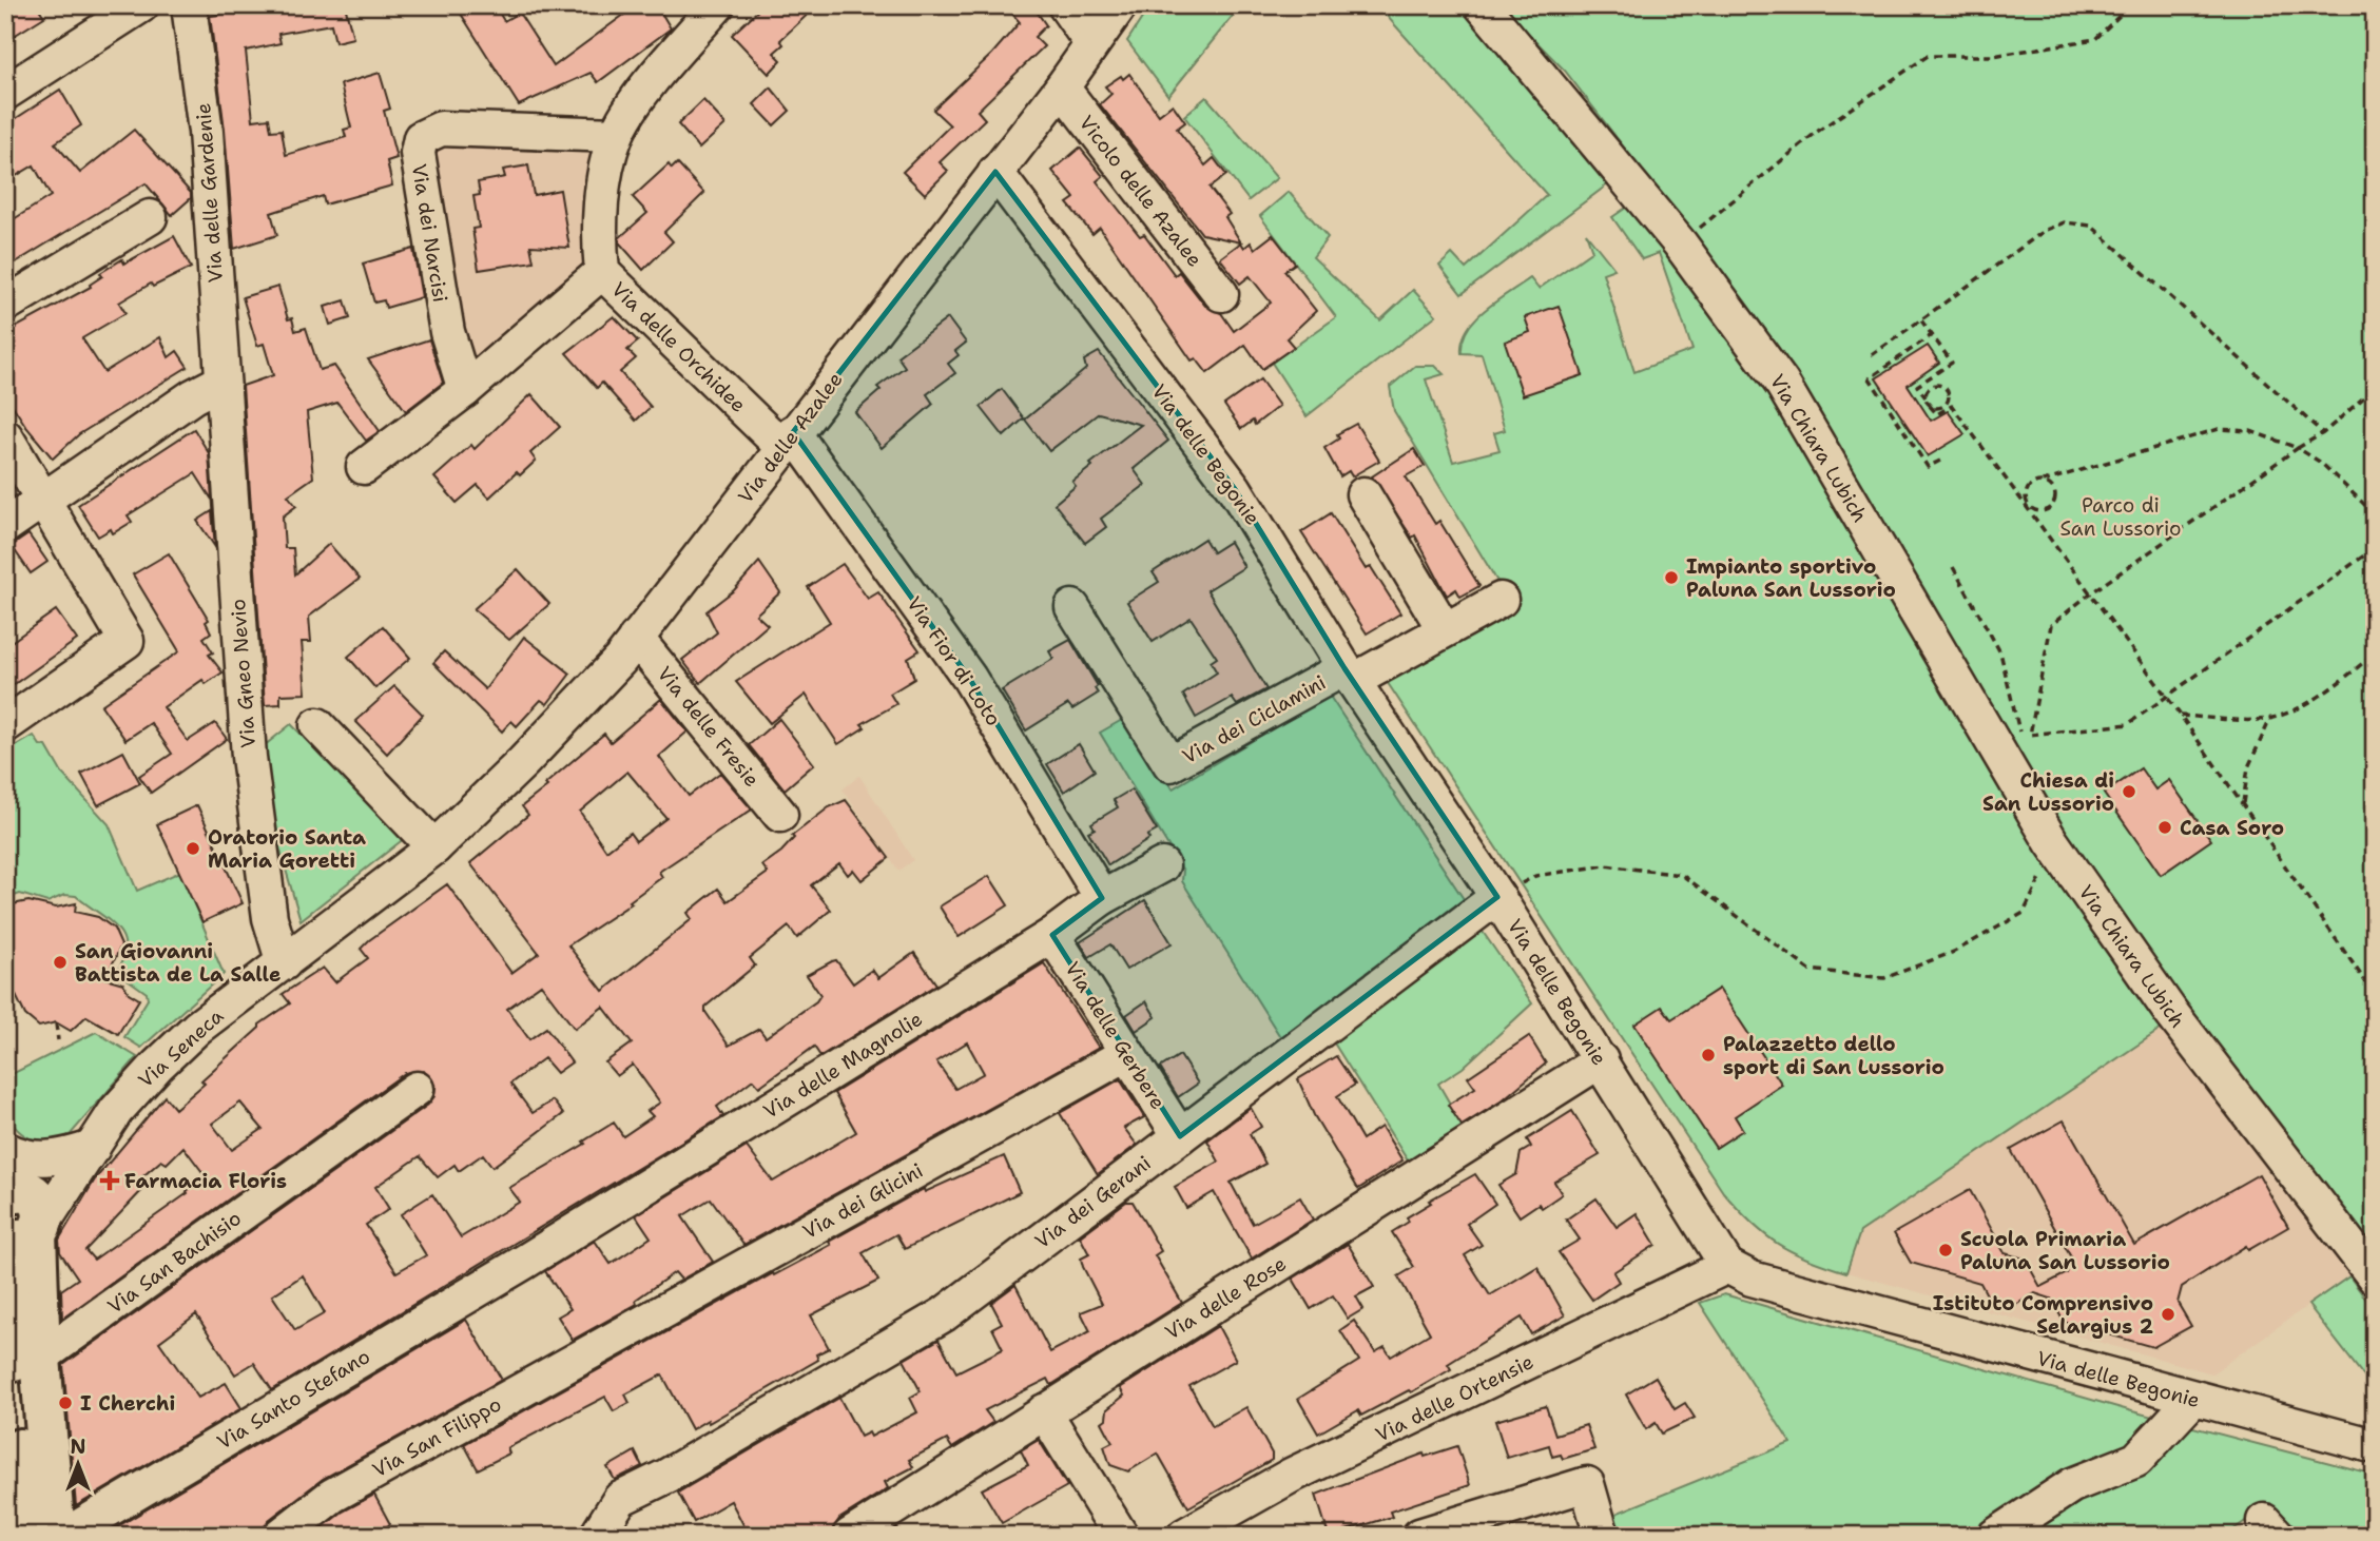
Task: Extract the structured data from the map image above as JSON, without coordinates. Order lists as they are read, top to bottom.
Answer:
{
  "streets": {
    "street": [
      "Vicolo delle Azalee",
      "Via delle Gardenie",
      "Via dei Narcisi",
      "Via delle Orchidee",
      "Via delle Azalee",
      "Via Chiara Lubich",
      "Via delle Begonie",
      "Via Fior di Loto",
      "Via Gneo Nevio",
      "Via dei Ciclamini",
      "Via delle Fresie",
      "Via delle Gerbere",
      "Via Seneca",
      "Via delle Magnolie",
      "Via dei Glicini",
      "Via dei Gerani",
      "Via San Bachisio",
      "Via delle Rose",
      "Via delle Ortensie",
      "Via Santo Stefano",
      "Via San Filippo"
    ]
  },
  "crossings": [
    ["Vicolo delle Azalee", "Via delle Azalee"],
    ["Via delle Gardenie", "Via Gneo Nevio"],
    ["Via dei Narcisi", "Via delle Orchidee"],
    ["Via delle Orchidee", "Via delle Azalee"],
    ["Via delle Orchidee", "Via Fior di Loto"],
    ["Via delle Azalee", "Via delle Begonie"],
    ["Via delle Azalee", "Via Fior di Loto"],
    ["Via delle Azalee", "Via Gneo Nevio"],
    ["Via delle Azalee", "Via delle Fresie"],
    ["Via delle Azalee", "Via Seneca"],
    ["Via delle Begonie", "Via dei Ciclamini"],
    ["Via delle Begonie", "Via dei Gerani"],
    ["Via delle Begonie", "Via delle Rose"],
    ["Via delle Begonie", "Via delle Ortensie"],
    ["Via Fior di Loto", "Via delle Magnolie"],
    ["Via Gneo Nevio", "Via Seneca"],
    ["Via delle Gerbere", "Via delle Magnolie"],
    ["Via delle Gerbere", "Via dei Glicini"],
    ["Via delle Gerbere", "Via dei Gerani"],
    ["Via delle Magnolie", "Via Santo Stefano"],
    ["Via dei Glicini", "Via San Filippo"]
  ],
  "parks": ["Parco di San Lussorio"],
  "places": {
    "other": [
      "Impianto sportivo Paluna San Lussorio",
      "Chiesa di San Lussorio",
      "Casa Soro",
      "Oratorio Santa Maria Goretti",
      "San Giovanni Battista de La Salle",
      "Palazzetto dello sport di San Lussorio",
      "Scuola Primaria Paluna San Lussorio",
      "Istituto Comprensivo Selargius 2",
      "I Cherchi"
    ],
    "health": ["Farmacia Floris"]
  },
  "north": "top"
}
